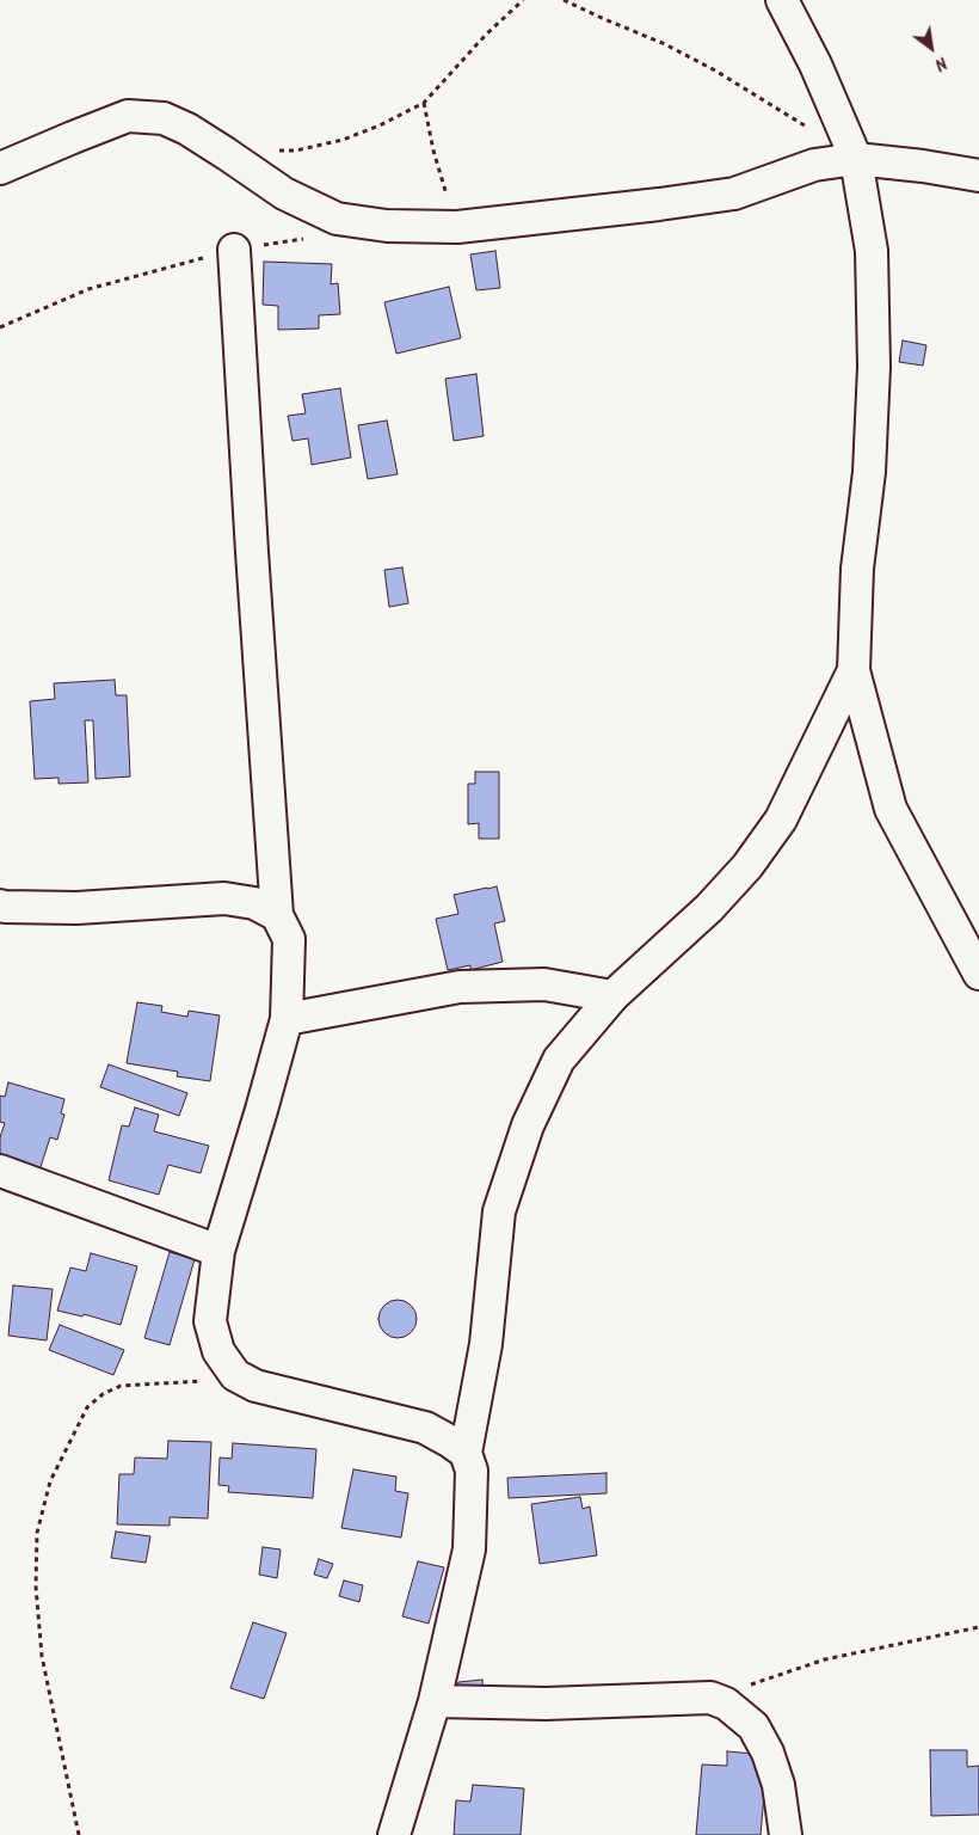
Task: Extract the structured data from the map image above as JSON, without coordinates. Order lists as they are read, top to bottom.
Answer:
{
  "north": "bottom right"
}
